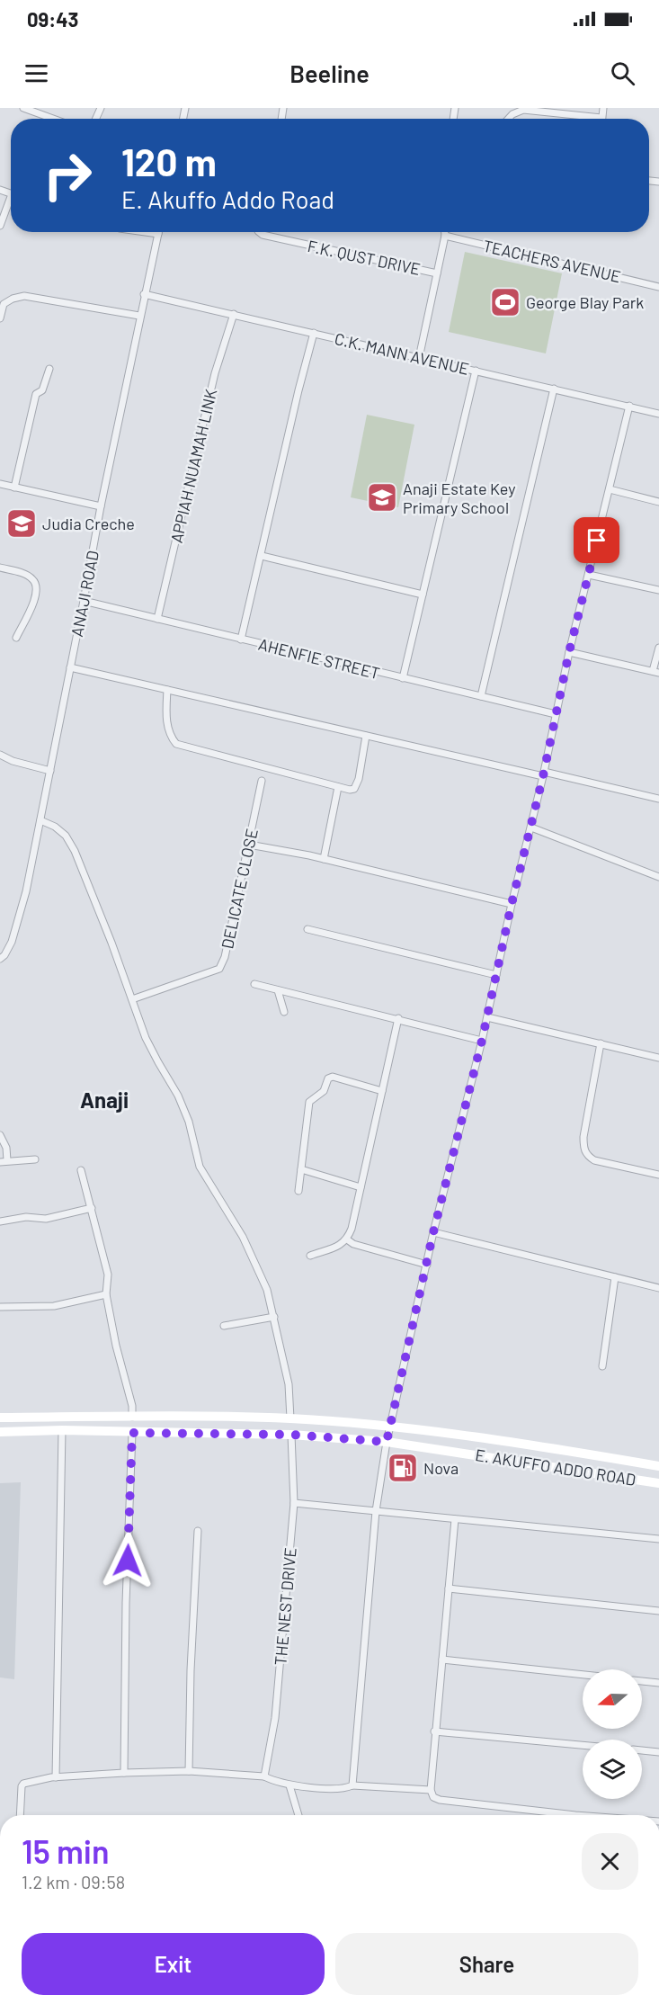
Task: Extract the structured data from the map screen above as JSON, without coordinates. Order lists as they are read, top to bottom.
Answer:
{
  "streets": {
    "main road": ["E. AKUFFO ADDO ROAD"],
    "street": [
      "F.K. QUST DRIVE",
      "TEACHERS AVENUE",
      "C.K. MANN AVENUE",
      "APPIAH NUAMAH LINK",
      "ANAJI ROAD",
      "AHENFIE STREET",
      "DELICATE CLOSE",
      "THE NEST DRIVE"
    ]
  },
  "crossings": [
    ["C.K. MANN AVENUE", "APPIAH NUAMAH LINK"],
    ["C.K. MANN AVENUE", "ANAJI ROAD"],
    ["APPIAH NUAMAH LINK", "AHENFIE STREET"],
    ["ANAJI ROAD", "AHENFIE STREET"],
    ["E. AKUFFO ADDO ROAD", "THE NEST DRIVE"]
  ],
  "districts": ["Anaji"],
  "places": {
    "sports": ["George Blay Park"],
    "school or university": ["Anaji Estate Key Primary School", "Judia Creche"],
    "fuel station": ["Nova"]
  },
  "north": "left",
  "page": {
    "status": "09:43",
    "header": "Beeline",
    "turn": ["120 m", "E. Akuffo Addo Road"],
    "heading": ["15 min", "1.2 km · 09:58"],
    "buttons": ["Exit", "Share"]
  }
}
